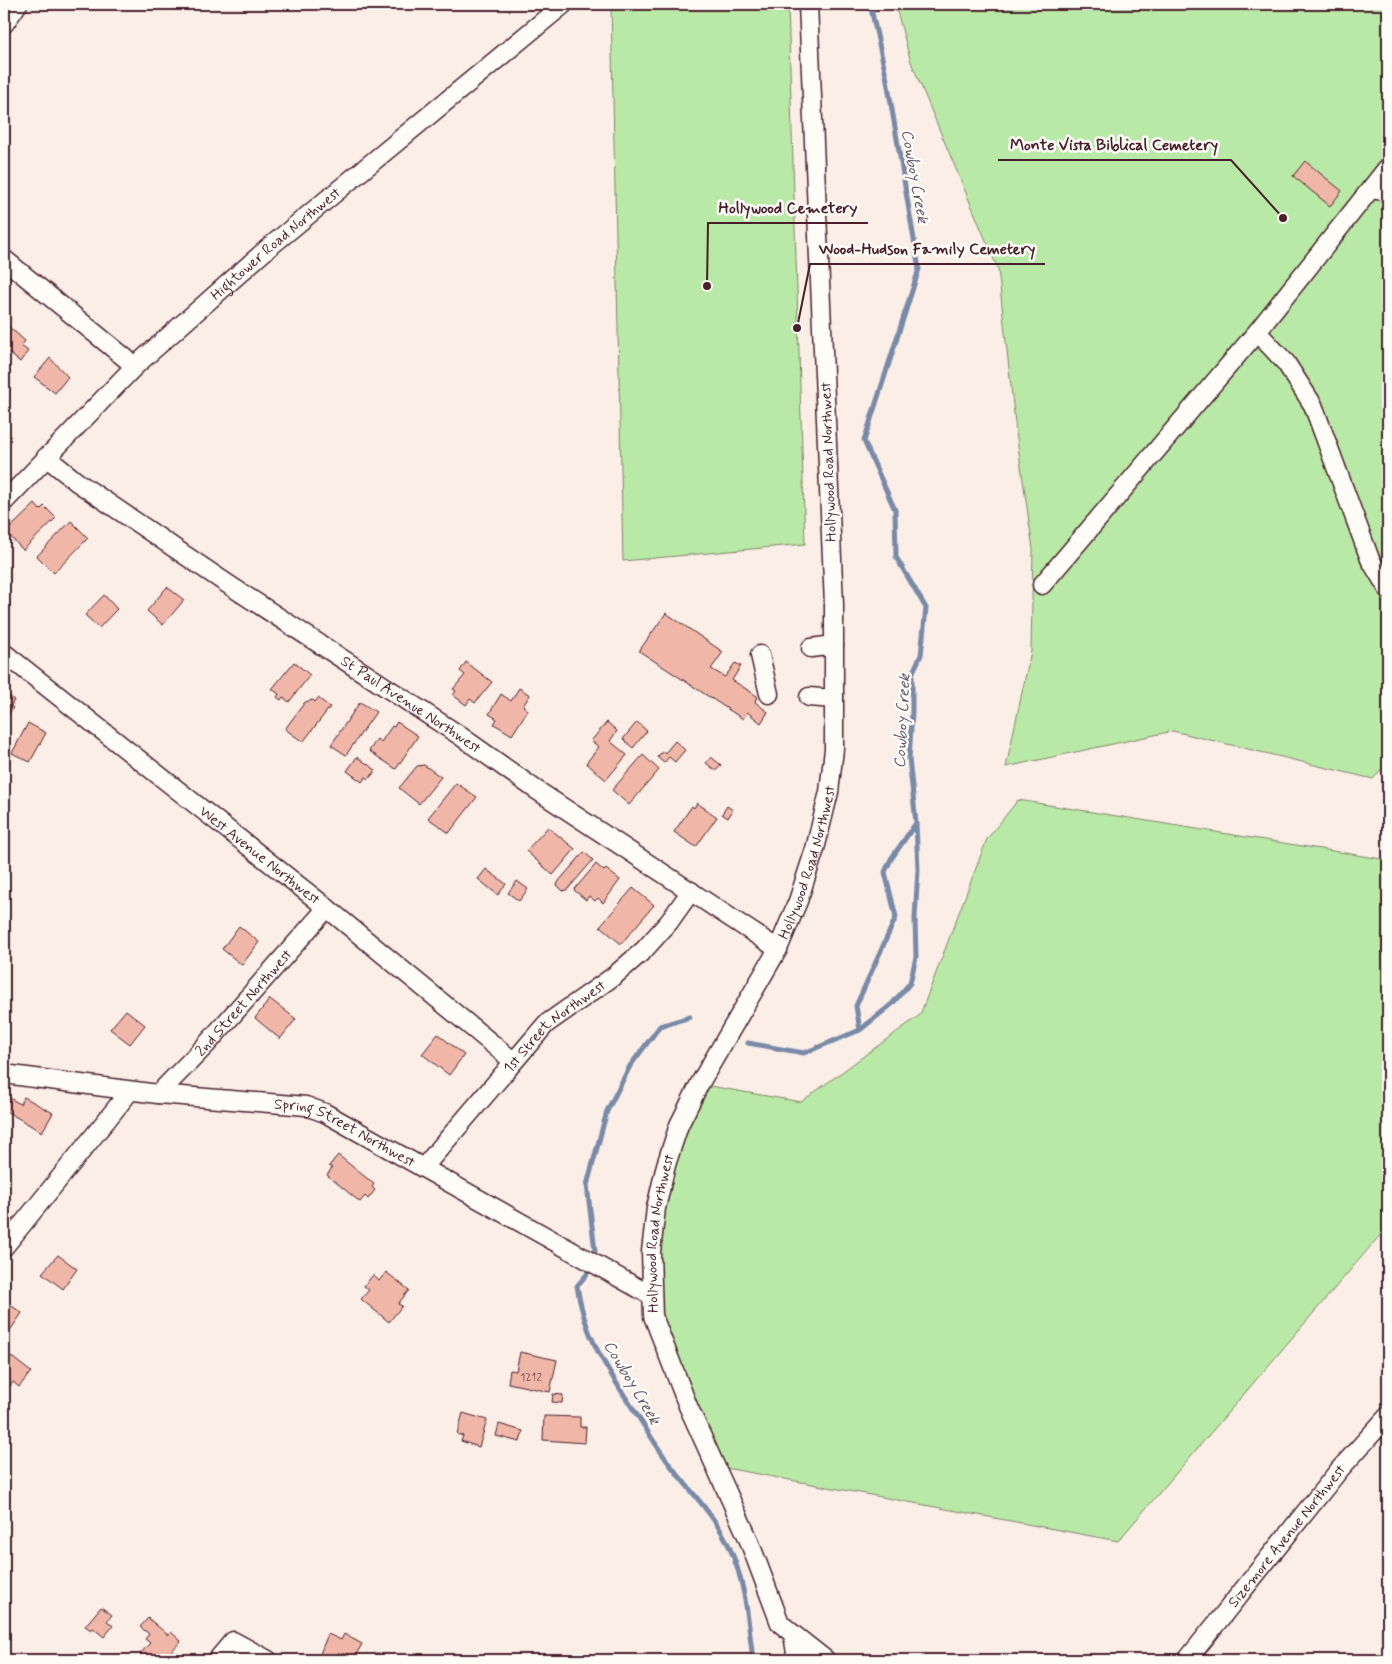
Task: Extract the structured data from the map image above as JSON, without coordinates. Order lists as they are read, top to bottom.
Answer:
{
  "streets": {
    "street": [
      "Hightower Road Northwest",
      "Hollywood Road Northwest",
      "St Paul Avenue Northwest",
      "West Avenue Northwest",
      "2nd Street Northwest",
      "1st Street Northwest",
      "Spring Street Northwest",
      "Sizemore Avenue Northwest"
    ]
  },
  "crossings": [
    ["Hightower Road Northwest", "St Paul Avenue Northwest"],
    ["Hollywood Road Northwest", "St Paul Avenue Northwest"],
    ["Hollywood Road Northwest", "Spring Street Northwest"],
    ["St Paul Avenue Northwest", "1st Street Northwest"],
    ["West Avenue Northwest", "2nd Street Northwest"],
    ["West Avenue Northwest", "1st Street Northwest"],
    ["2nd Street Northwest", "Spring Street Northwest"],
    ["1st Street Northwest", "Spring Street Northwest"]
  ],
  "water": ["Cowboy Creek"],
  "places": ["Monte Vista Biblical Cemetery", "Hollywood Cemetery", "Wood-Hudson Family Cemetery"],
  "house_numbers": ["1212"]
}
